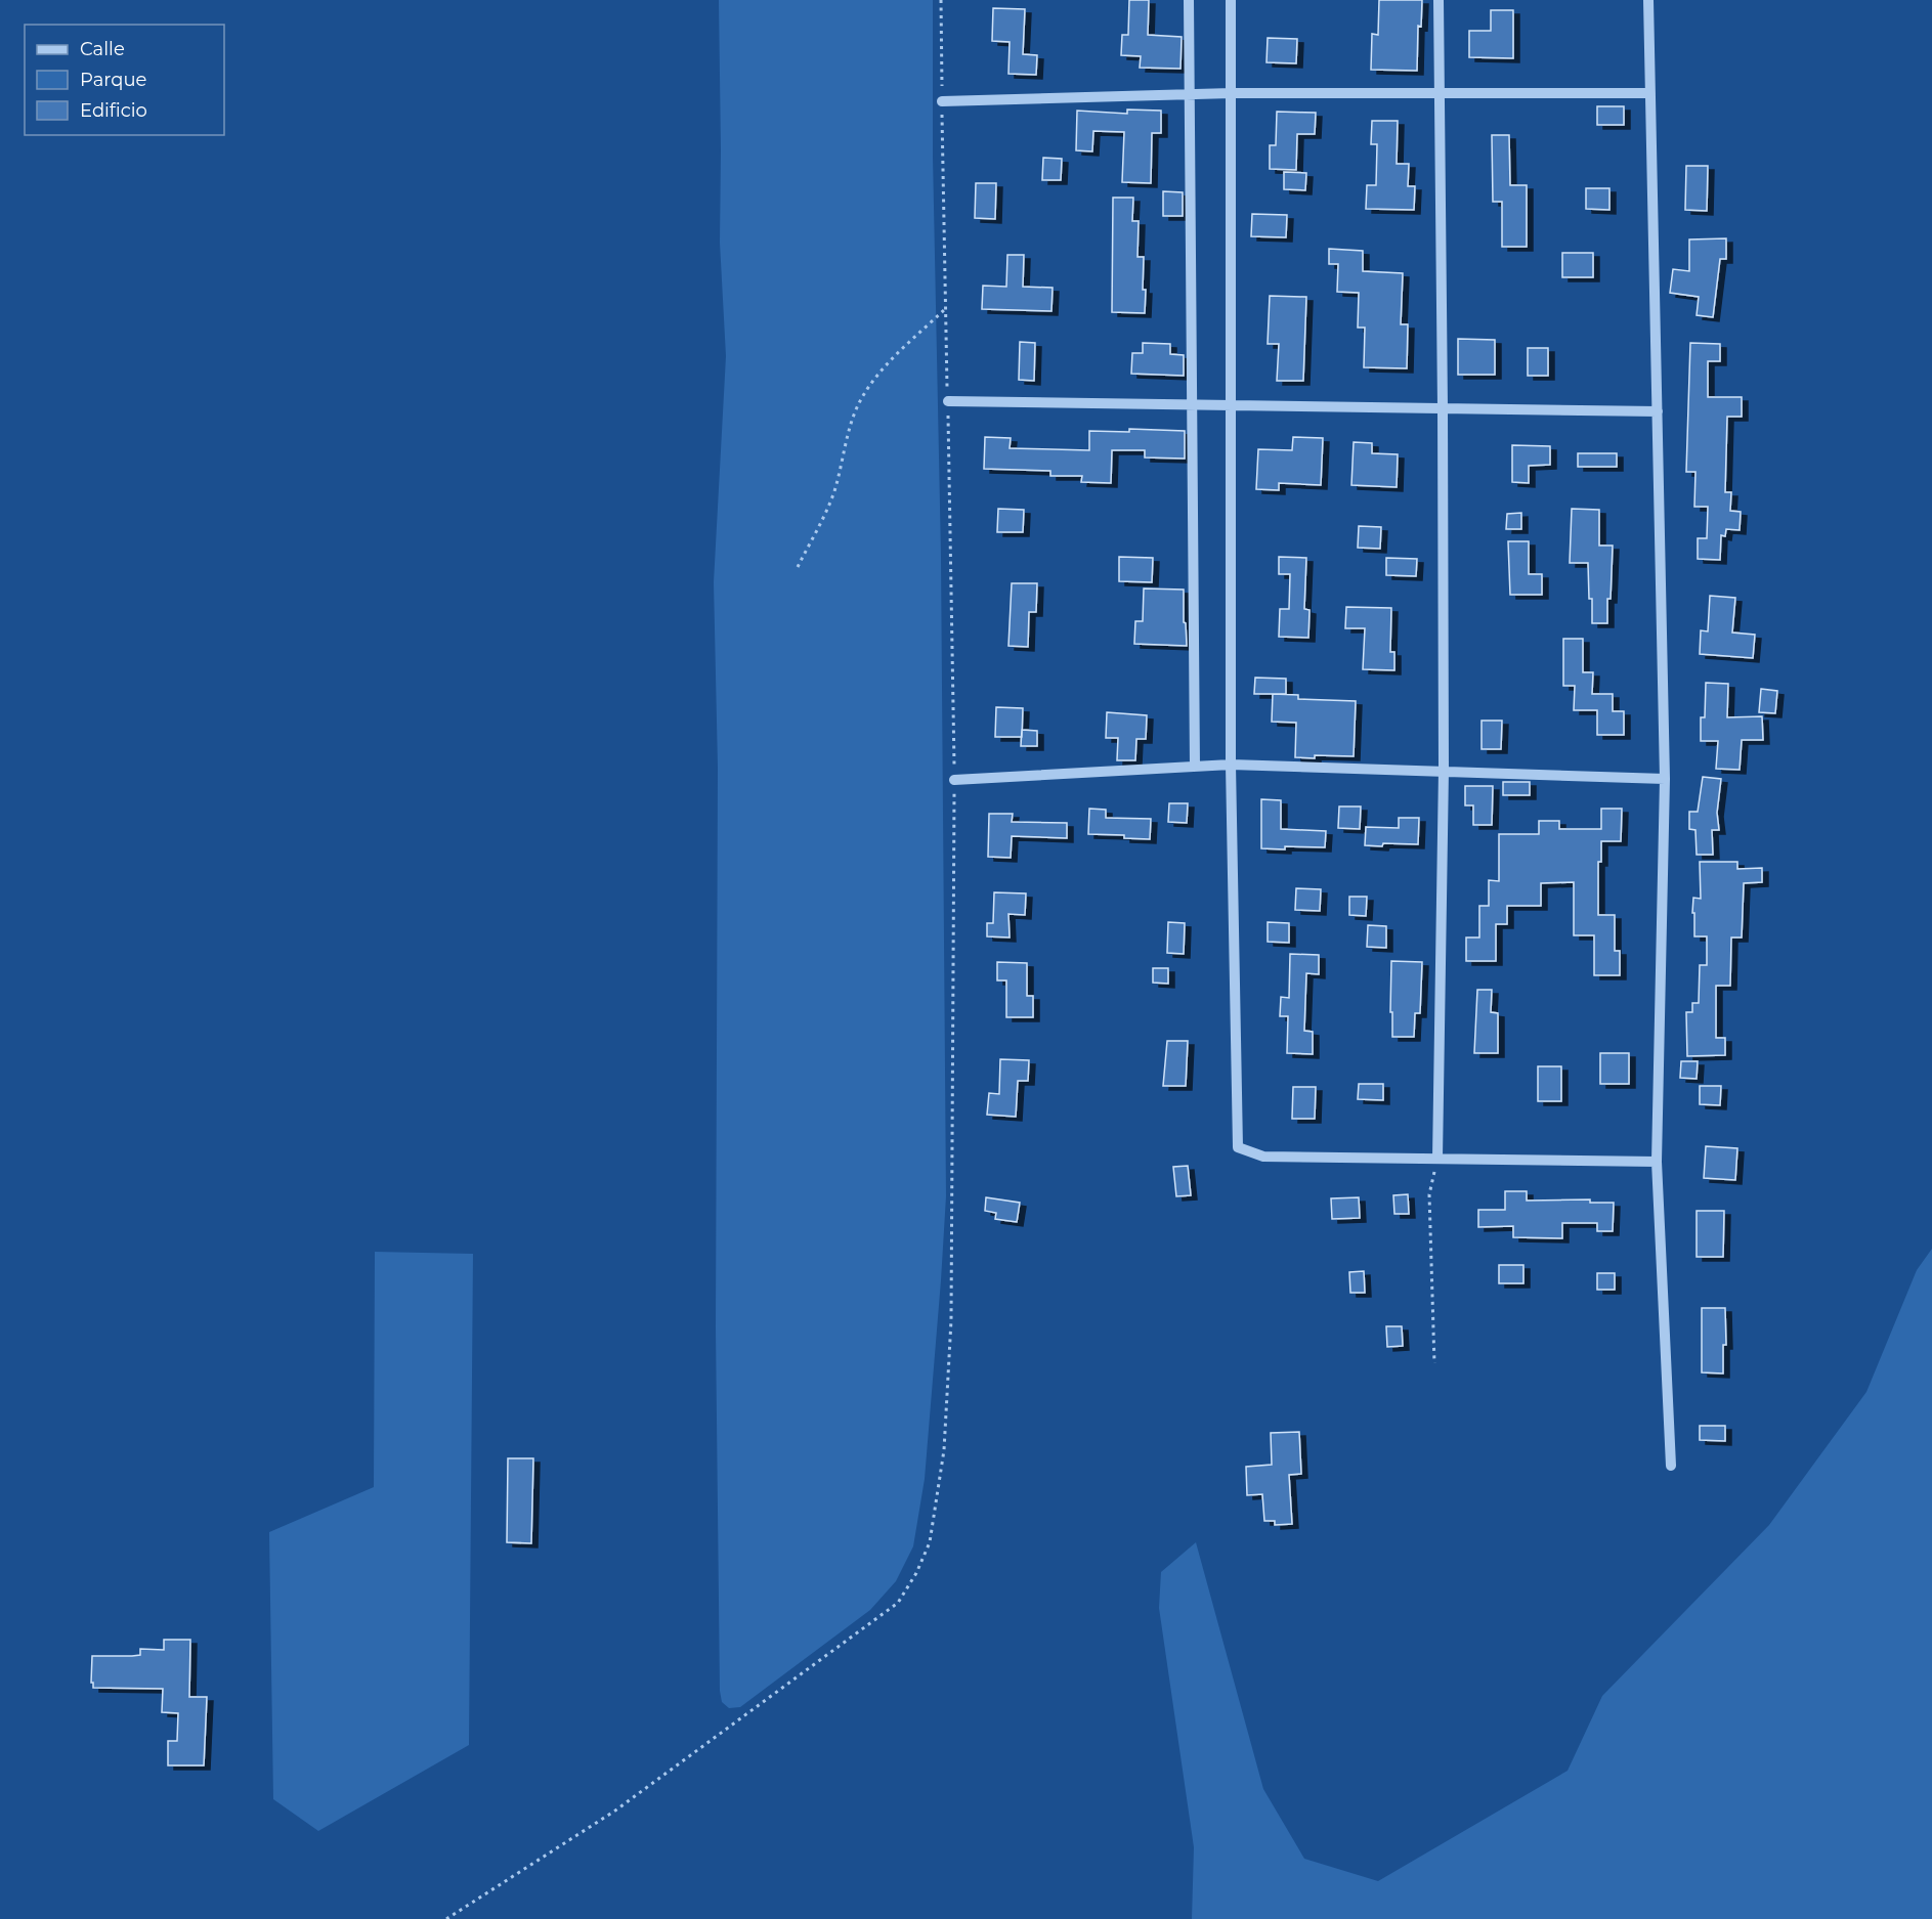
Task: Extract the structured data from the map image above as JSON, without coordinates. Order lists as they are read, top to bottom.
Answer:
{
  "legend": ["Calle", "Parque", "Edificio"]
}
